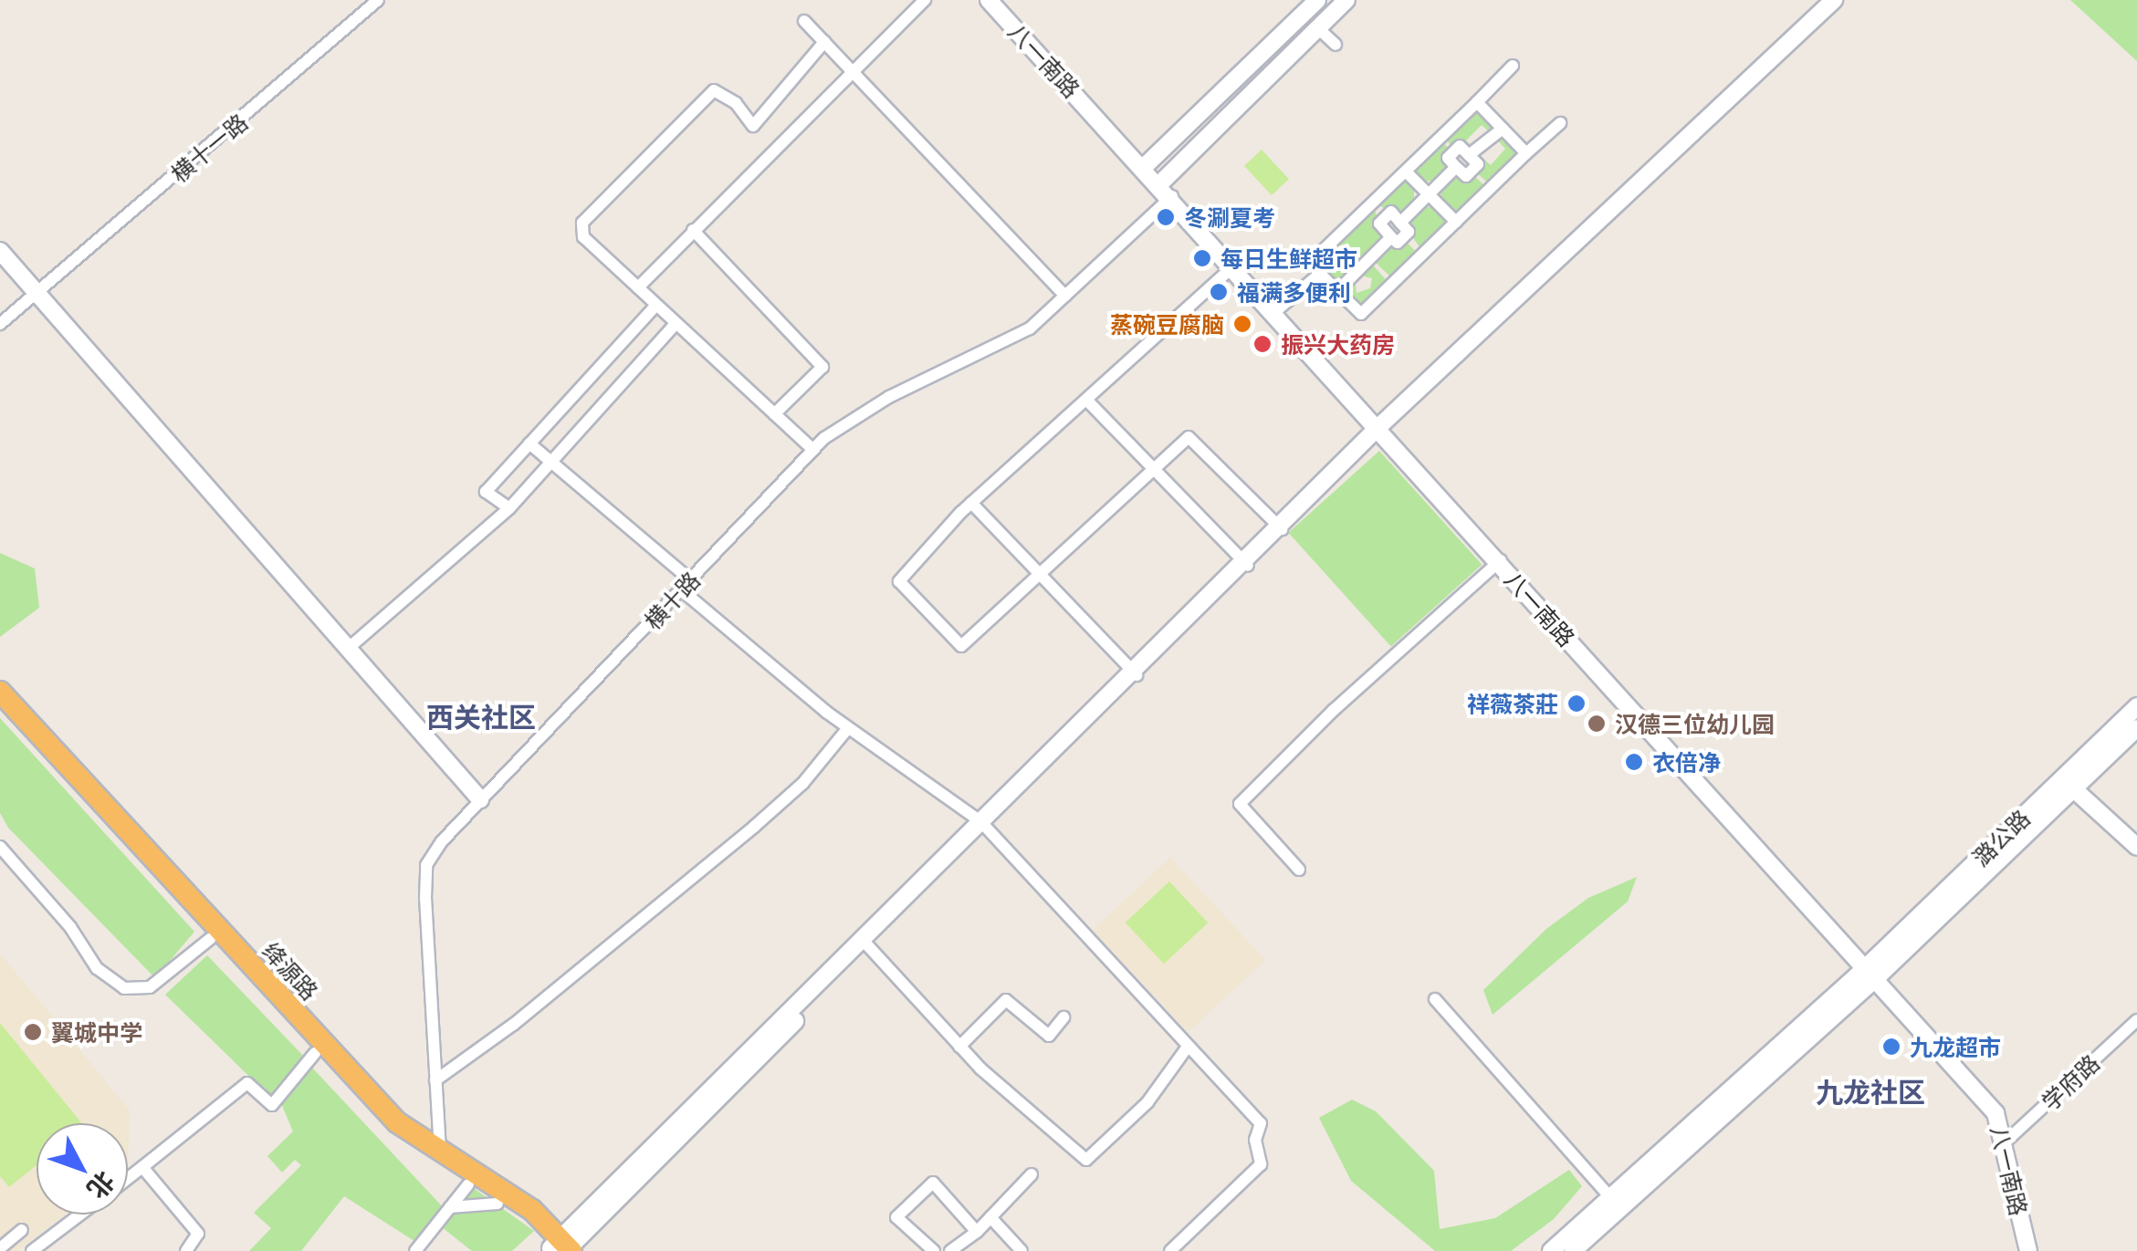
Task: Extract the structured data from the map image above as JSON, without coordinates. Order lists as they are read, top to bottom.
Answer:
{
  "streets": {
    "highway": ["绛源路"],
    "main road": ["八一南路", "潞公路"],
    "street": ["横十一路", "横十路", "学府路"]
  },
  "crossings": [
    ["八一南路", "横十路"],
    ["八一南路", "潞公路"],
    ["八一南路", "学府路"],
    ["横十路", "绛源路"]
  ],
  "districts": ["西关社区", "九龙社区"],
  "places": [
    "冬涮夏考",
    "每日生鲜超市",
    "福满多便利",
    "蒸碗豆腐脑",
    "振兴大药房",
    "祥薇茶莊",
    "汉德三位幼儿园",
    "衣倍净",
    "翼城中学",
    "九龙超市"
  ],
  "north": "bottom right"
}
